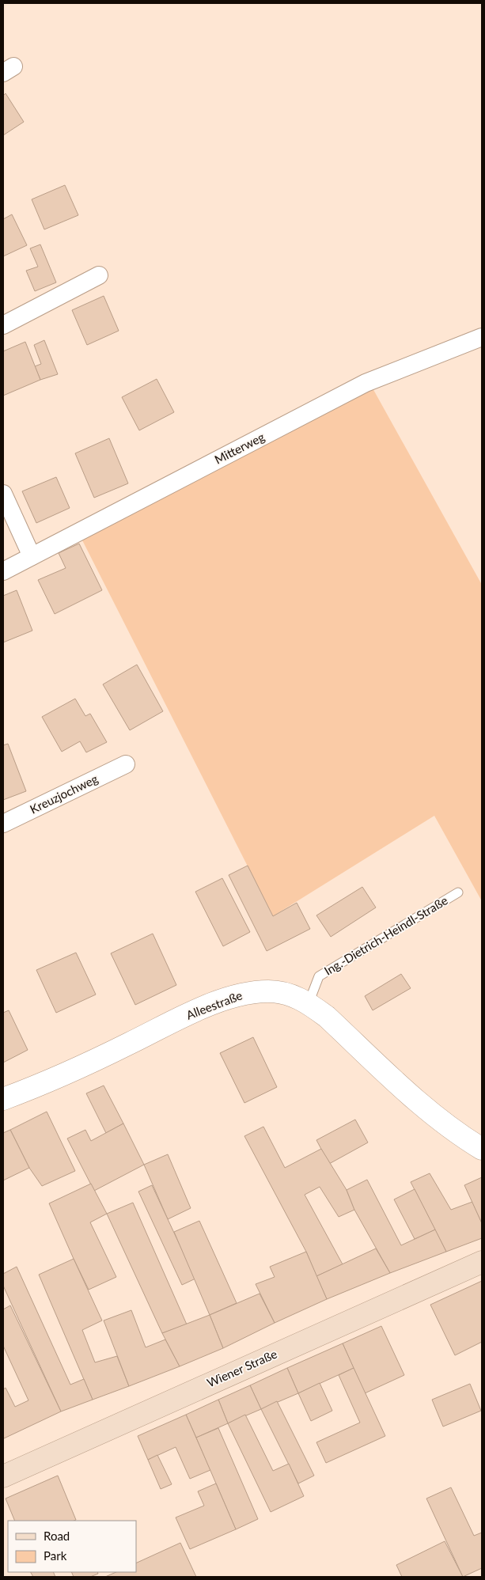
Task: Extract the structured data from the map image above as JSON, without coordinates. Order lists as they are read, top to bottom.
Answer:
{
  "streets": {
    "main road": ["Wiener Straße"],
    "street": ["Mitterweg", "Kreuzjochweg", "Alleestraße"],
    "lane": ["Ing.-Dietrich-Heindl-Straße"]
  },
  "crossings": [
    ["Ing.-Dietrich-Heindl-Straße", "Alleestraße"]
  ],
  "legend": ["Road", "Park"]
}
